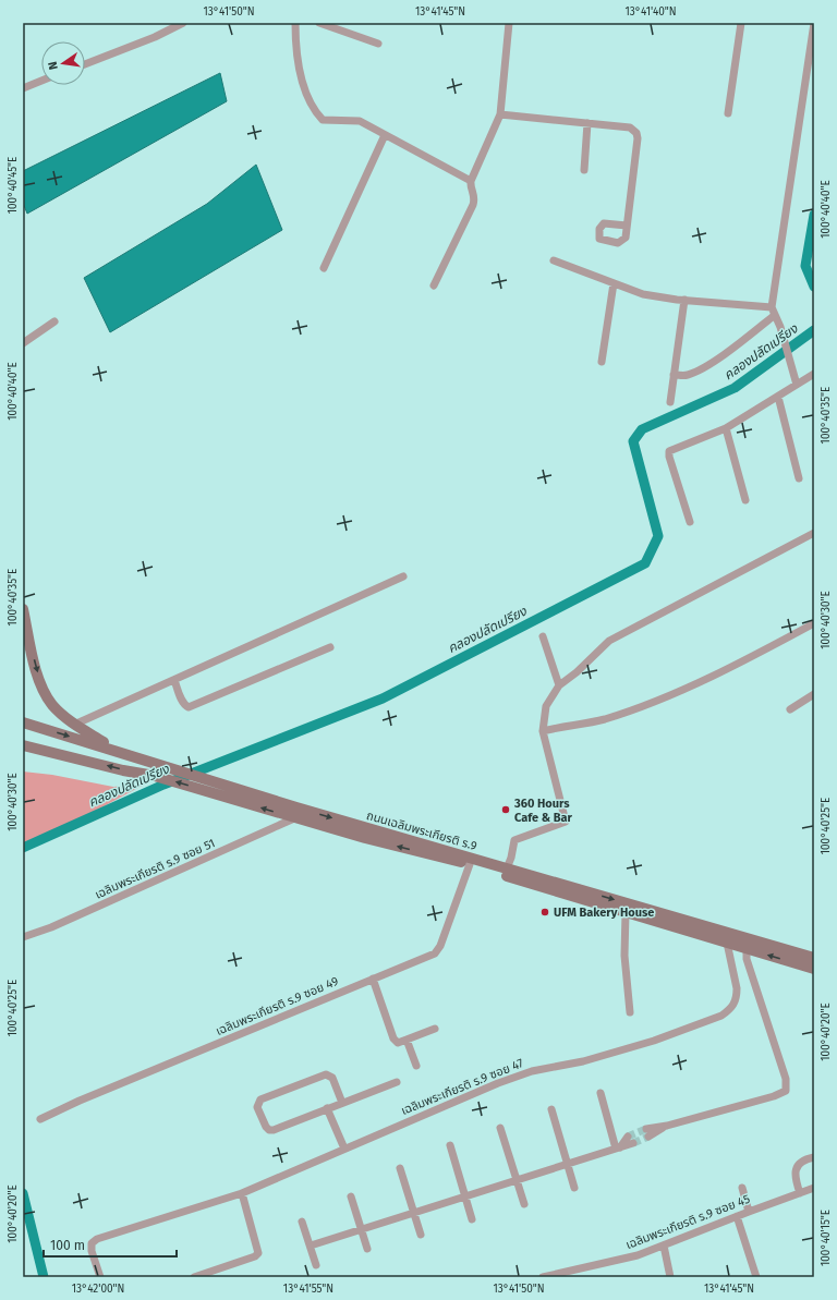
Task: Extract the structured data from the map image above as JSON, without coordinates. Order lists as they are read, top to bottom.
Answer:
{
  "streets": {
    "main road": ["ถนนเฉลิมพระเกียรติ ร.9"],
    "street": [
      "เฉลิมพระเกียรติ ร.9 ซอย 51",
      "เฉลิมพระเกียรติ ร.9 ซอย 49",
      "เฉลิมพระเกียรติ ร.9 ซอย 47",
      "เฉลิมพระเกียรติ ร.9 ซอย 45"
    ]
  },
  "crossings": [
    ["ถนนเฉลิมพระเกียรติ ร.9", "เฉลิมพระเกียรติ ร.9 ซอย 51"],
    ["ถนนเฉลิมพระเกียรติ ร.9", "เฉลิมพระเกียรติ ร.9 ซอย 49"],
    ["ถนนเฉลิมพระเกียรติ ร.9", "เฉลิมพระเกียรติ ร.9 ซอย 47"]
  ],
  "water": ["คลองปลัดเปรียง"],
  "places": ["360 Hours Cafe & Bar", "UFM Bakery House"],
  "scale_bar": "100 m",
  "north": "left",
  "coordinates": [
    "13°41'50\"N",
    "13°41'45\"N",
    "13°41'40\"N",
    "100°40'45\"E",
    "100°40'40\"E",
    "100°40'35\"E",
    "100°40'30\"E",
    "100°40'25\"E",
    "100°40'20\"E",
    "100°40'15\"E",
    "13°42'00\"N",
    "13°41'55\"N"
  ]
}
